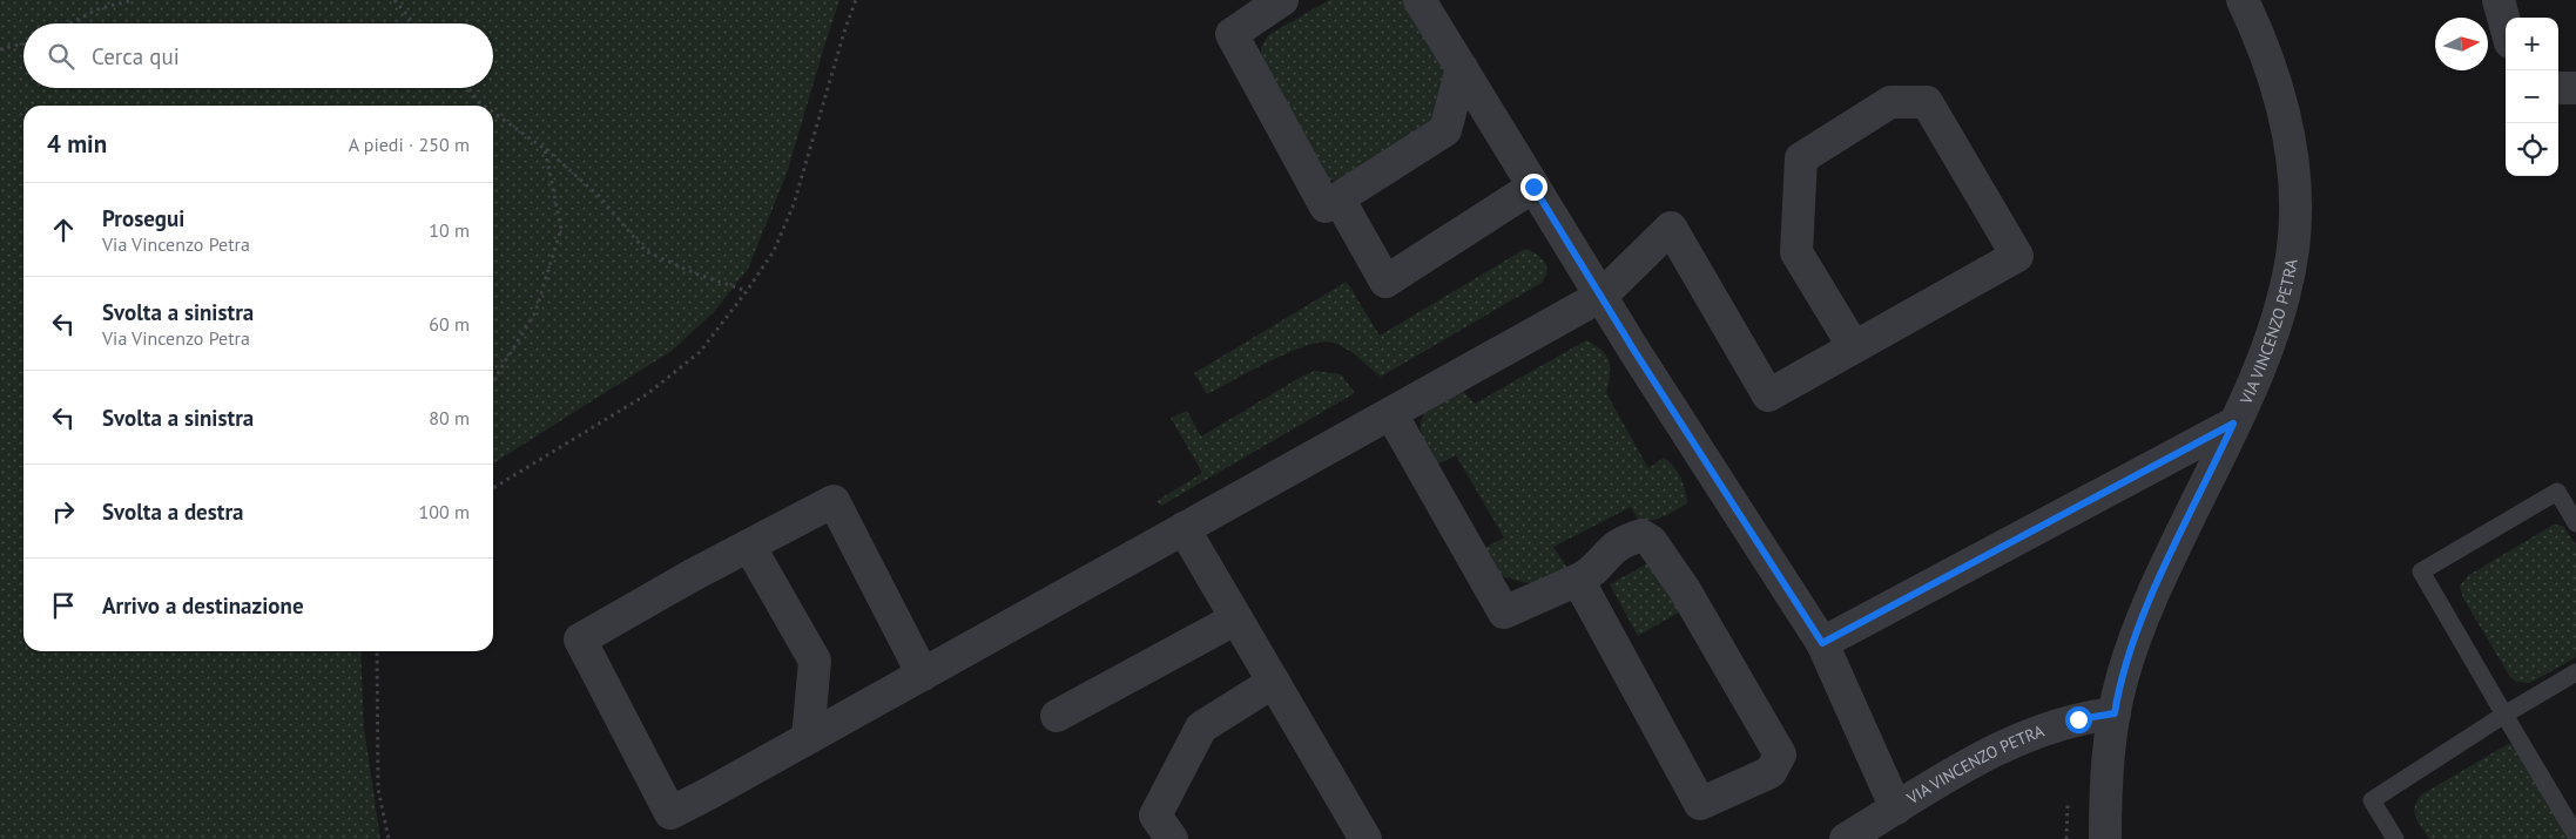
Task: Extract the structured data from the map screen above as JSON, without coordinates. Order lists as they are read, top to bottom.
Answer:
{
  "streets": {
    "street": ["VIA VINCENZO PETRA"]
  },
  "north": "right",
  "page": {
    "map_buttons": ["+", "−"],
    "search": "Cerca qui",
    "heading": ["4 min", "A piedi · 250 m"],
    "list": [
      ["Prosegui", "Via Vincenzo Petra", "10 m"],
      ["Svolta a sinistra", "Via Vincenzo Petra", "60 m"],
      ["Svolta a sinistra", "80 m"],
      ["Svolta a destra", "100 m"],
      "Arrivo a destinazione"
    ]
  }
}
